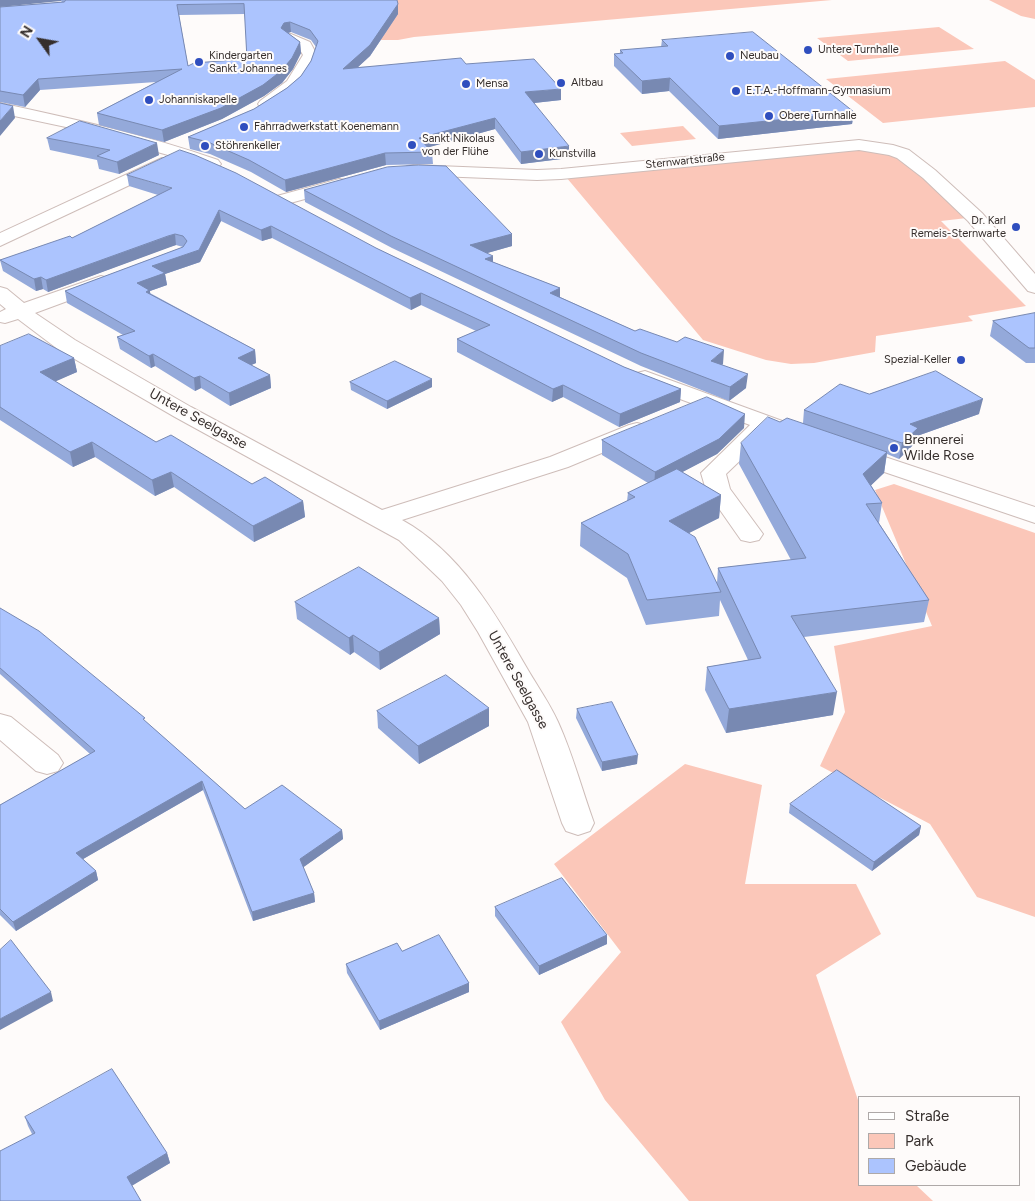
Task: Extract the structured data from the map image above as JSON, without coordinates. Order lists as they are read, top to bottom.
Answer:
{
  "streets": {
    "street": ["Sternwartstraße", "Untere Seelgasse"]
  },
  "places": [
    "Untere Turnhalle",
    "Neubau",
    "Kindergarten Sankt Johannes",
    "Altbau",
    "Mensa",
    "E.T.A.-Hoffmann-Gymnasium",
    "Johanniskapelle",
    "Obere Turnhalle",
    "Fahrradwerkstatt Koenemann",
    "Sankt Nikolaus von der Flühe",
    "Stöhrenkeller",
    "Kunstvilla",
    "Dr. Karl Remeis-Sternwarte",
    "Spezial-Keller",
    "Brennerei Wilde Rose"
  ],
  "legend": ["Straße", "Park", "Gebäude"],
  "north": "top left"
}
